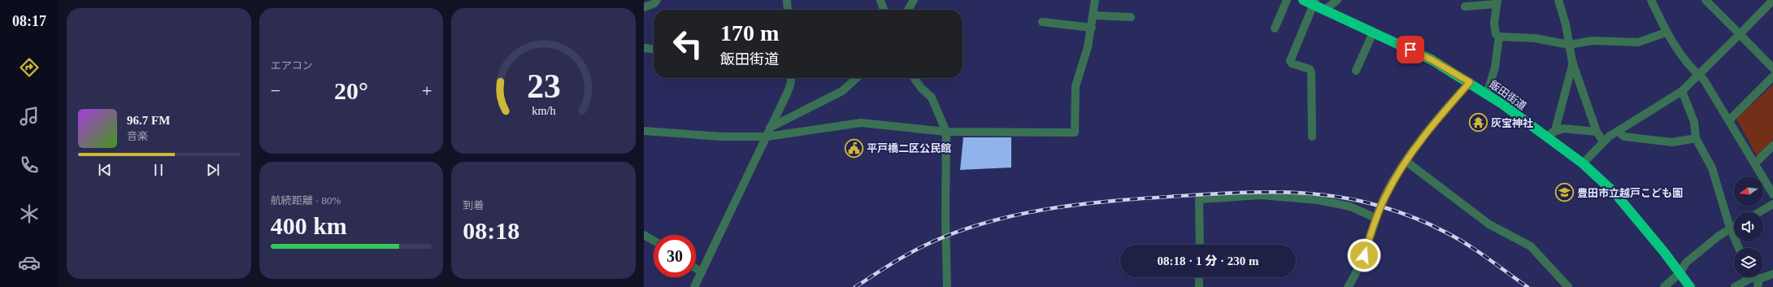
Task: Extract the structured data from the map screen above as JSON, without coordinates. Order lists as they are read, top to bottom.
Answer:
{
  "streets": {
    "highway": ["飯田街道"]
  },
  "places": {
    "temple": ["灰宝神社"],
    "public building": ["平戸橋二区公民館"],
    "school or university": ["豊田市立越戸こども園"]
  },
  "north": "left",
  "page": {
    "tabs": "08:17",
    "tile": [
      "エアコン",
      ["航続距離 · 80%", "400 km"],
      ["到着", "08:18"]
    ],
    "turn": ["170 m", "飯田街道"],
    "heat": ["−", "20°", "+"],
    "song": ["96.7 FM", "音楽"],
    "limit": "30",
    "trip": "08:18 · 1 分 · 230 m",
    "gauge": ["23", "km/h"]
  }
}
